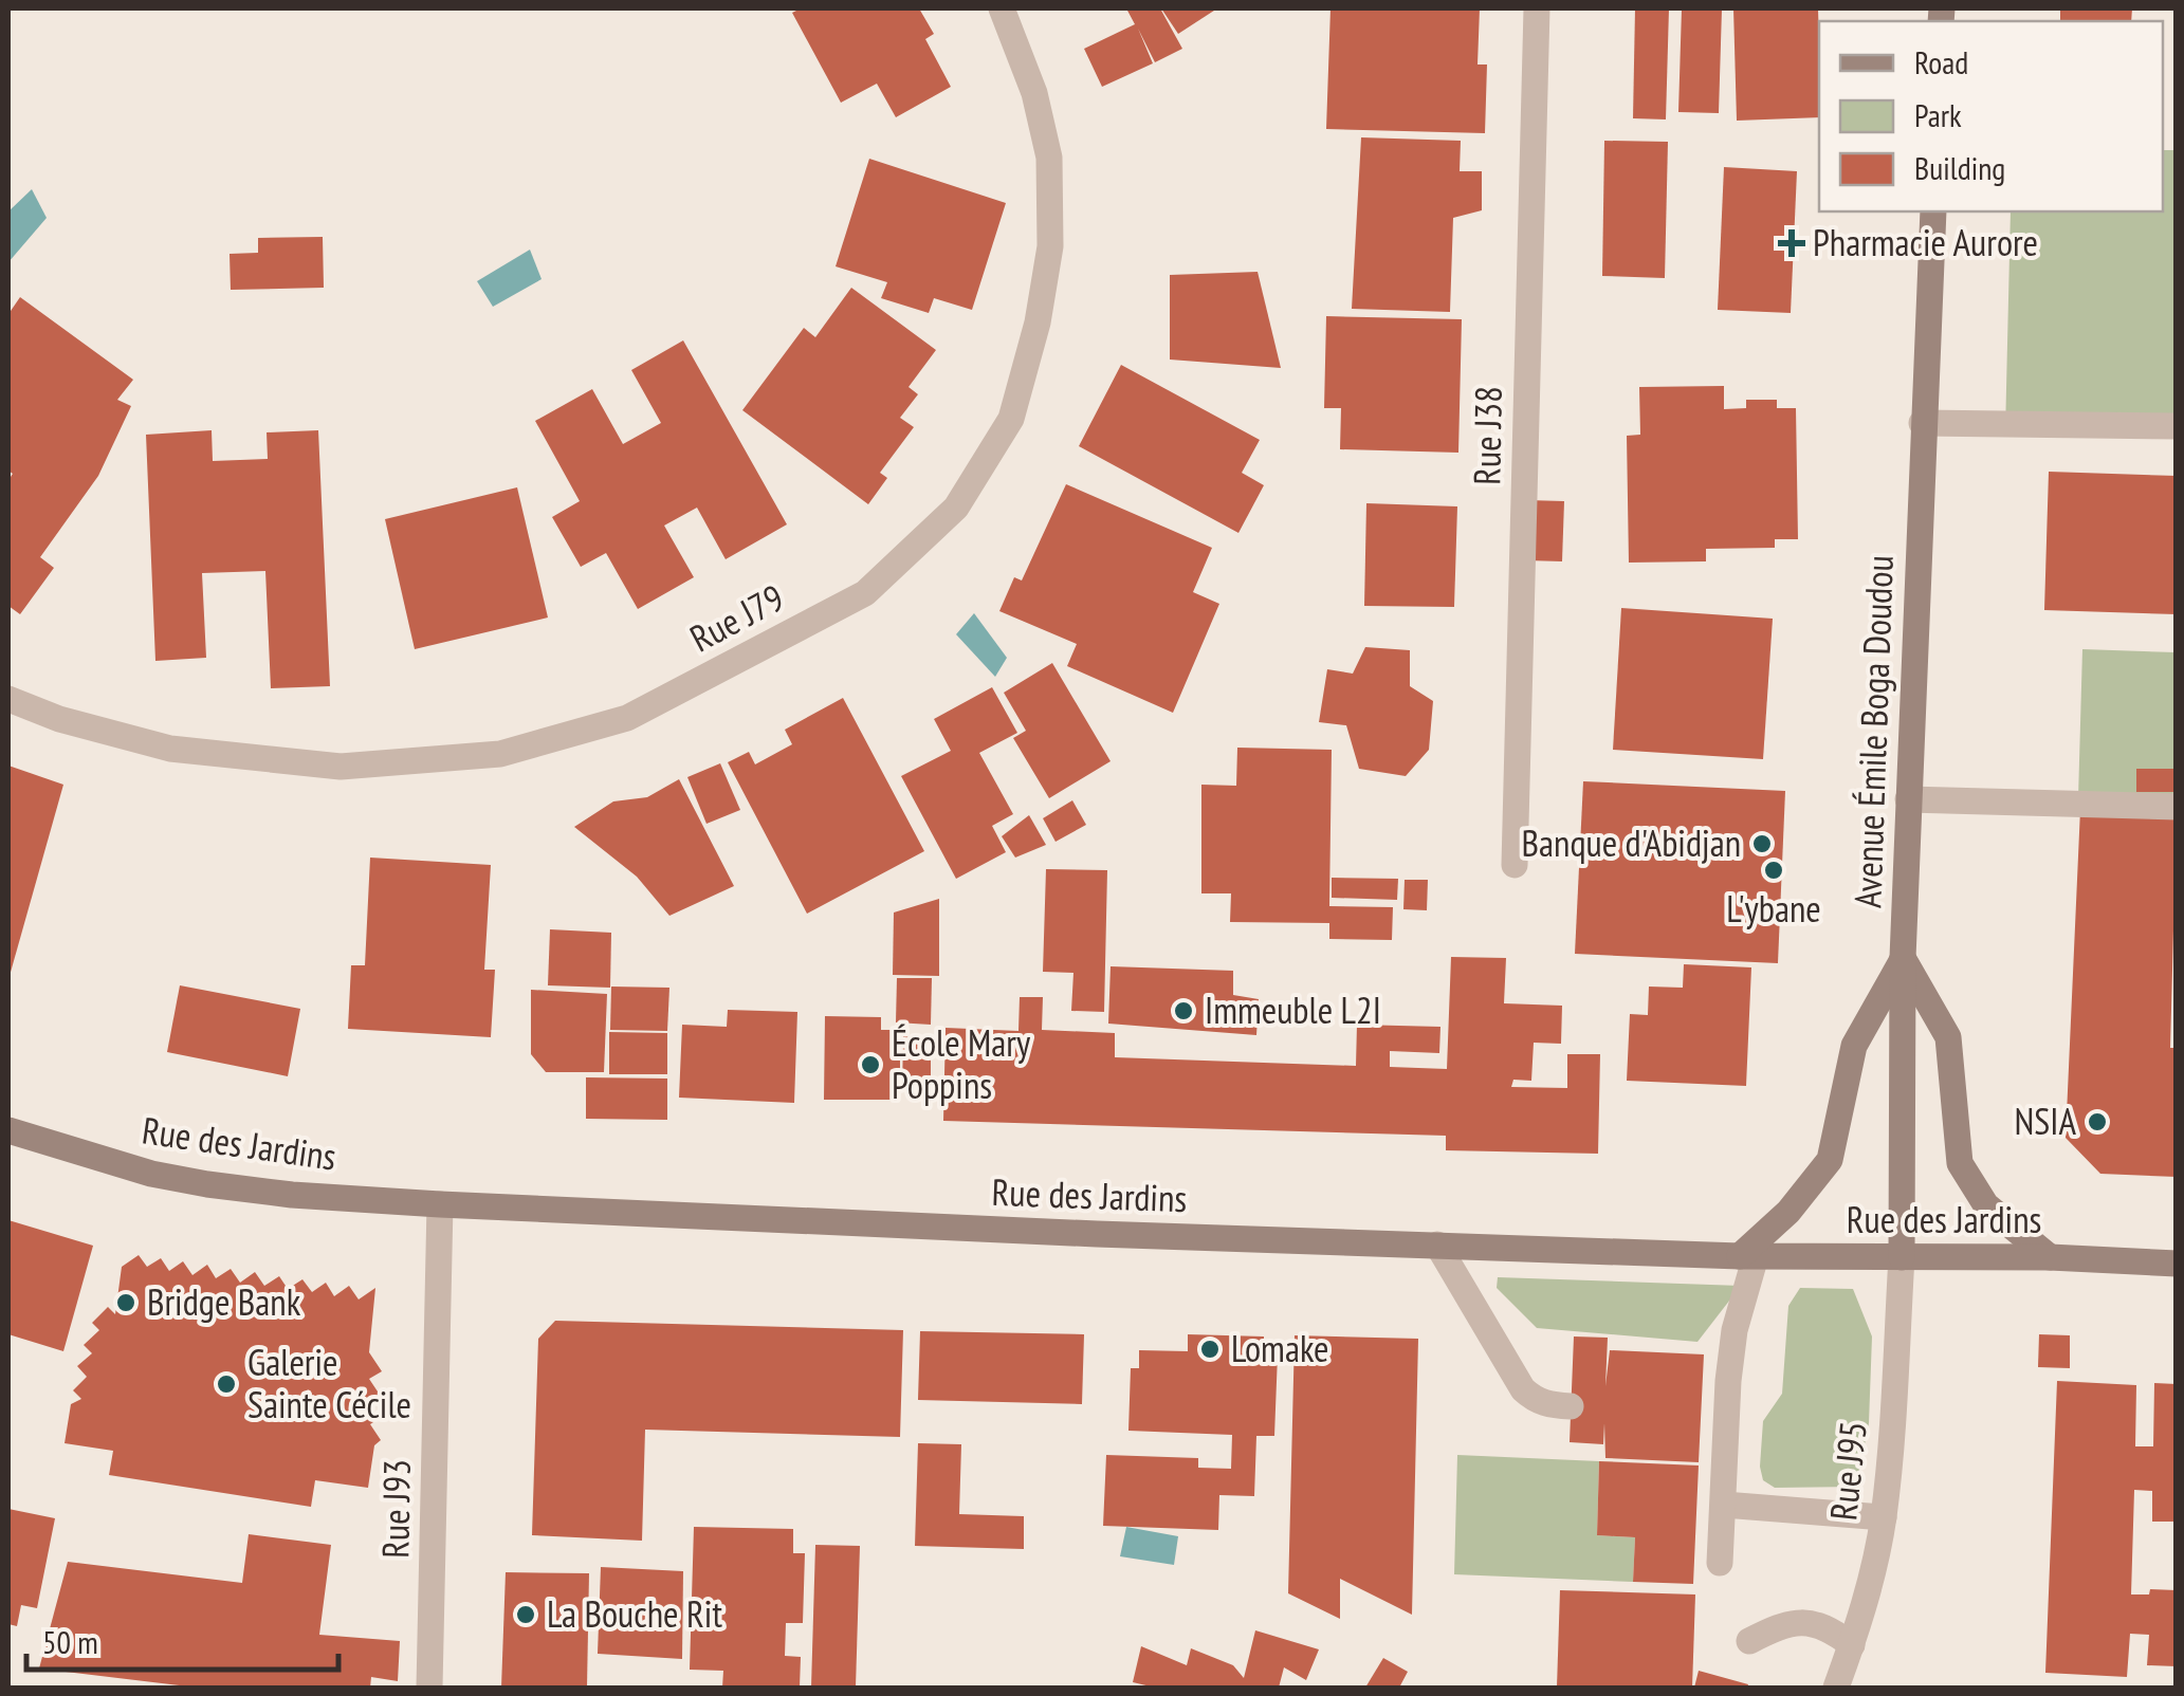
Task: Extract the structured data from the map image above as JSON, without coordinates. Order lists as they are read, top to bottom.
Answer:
{
  "streets": {
    "main road": ["Avenue Émile Boga Doudou", "Rue des Jardins"],
    "street": [
      "Rue J38",
      "Rue J79",
      "Rue J95",
      "Rue J93"
    ]
  },
  "crossings": [
    ["Avenue Émile Boga Doudou", "Rue des Jardins"],
    ["Avenue Émile Boga Doudou", "Rue J95"],
    ["Rue des Jardins", "Rue J95"],
    ["Rue des Jardins", "Rue J93"]
  ],
  "places": {
    "health": ["Pharmacie Aurore"],
    "other": [
      "Banque d'Abidjan",
      "L'ybane",
      "Immeuble L2I",
      "École Mary Poppins",
      "NSIA",
      "Bridge Bank",
      "Lomake",
      "Galerie Sainte Cécile",
      "La Bouche Rit"
    ]
  },
  "legend": ["Road", "Park", "Building"],
  "scale_bar": "50 m"
}
